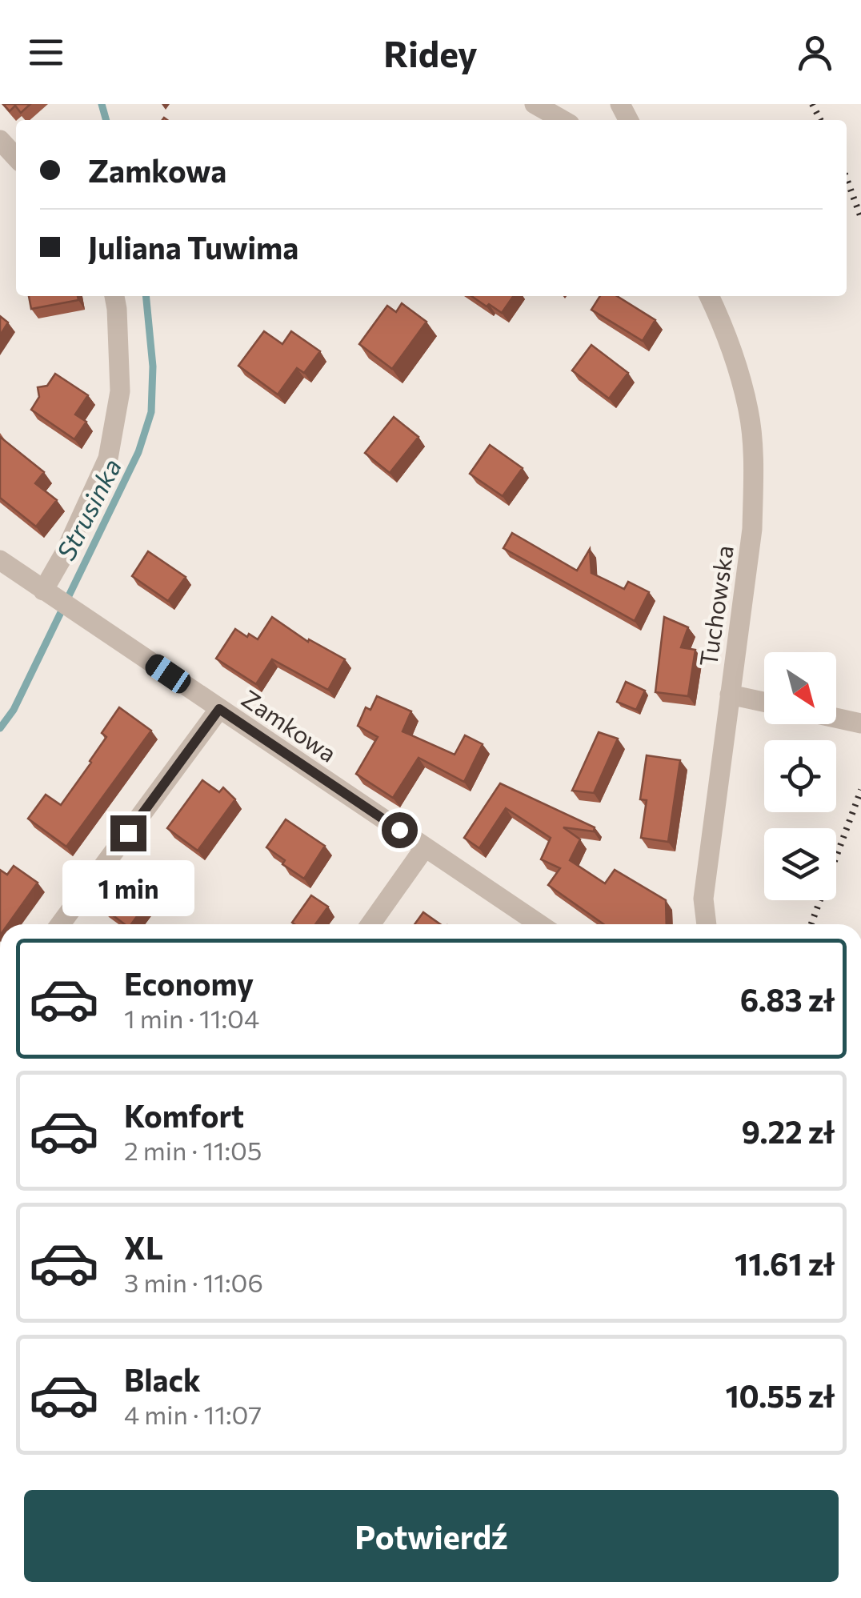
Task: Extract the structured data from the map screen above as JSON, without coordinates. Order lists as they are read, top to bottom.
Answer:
{
  "streets": {
    "street": ["Tuchowska", "Zamkowa"]
  },
  "water": ["Strusinka"],
  "north": "bottom right",
  "page": {
    "header": "Ridey",
    "banner": ["Zamkowa", "Juliana Tuwima"],
    "bubble": "1 min",
    "list": [
      {
        "name": "Economy",
        "note": "1 min · 11:04",
        "value": "6.83 zł"
      },
      {
        "name": "Komfort",
        "note": "2 min · 11:05",
        "value": "9.22 zł"
      },
      {
        "name": "XL",
        "note": "3 min · 11:06",
        "value": "11.61 zł"
      },
      {
        "name": "Black",
        "note": "4 min · 11:07",
        "value": "10.55 zł"
      }
    ],
    "buttons": "Potwierdź"
  }
}
